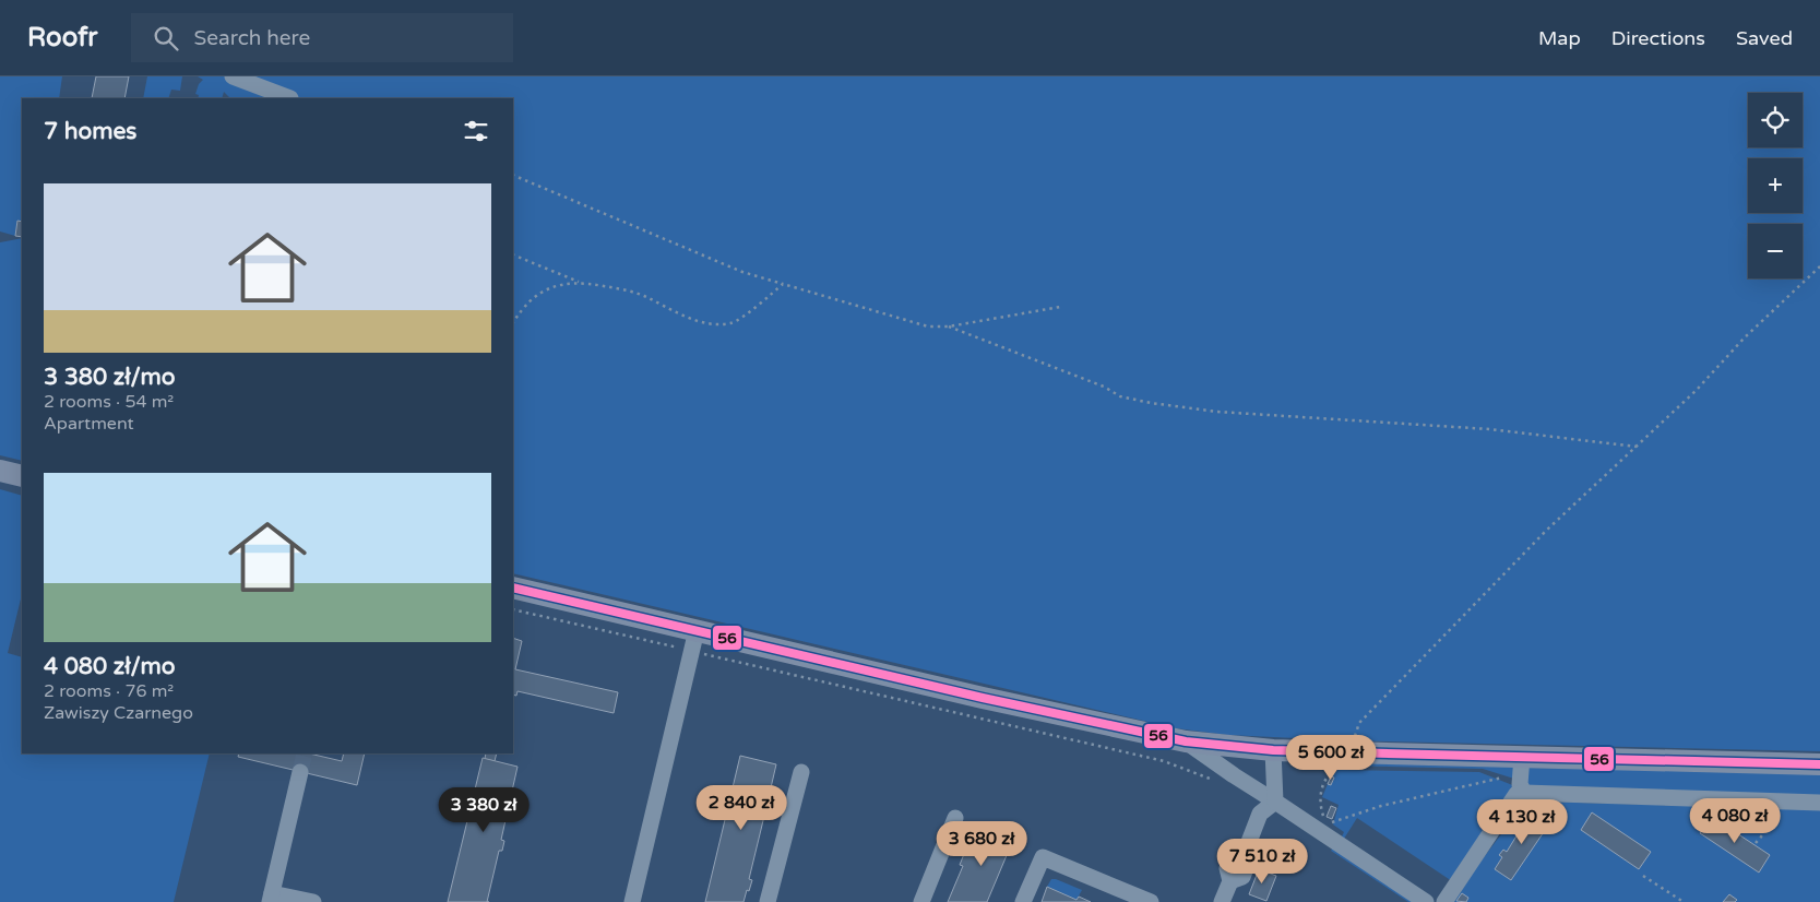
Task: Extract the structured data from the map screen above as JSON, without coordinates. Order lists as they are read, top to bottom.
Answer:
{
  "lines": ["transit line 56"],
  "page": {
    "header": "Roofr",
    "search": "Search here",
    "nav": ["Map", "Directions", "Saved"],
    "map_buttons": ["+", "−"],
    "heading": "7 homes",
    "list": [
      {
        "name": "3 380 zł/mo",
        "note": "2 rooms · 54 m² · Apartment"
      },
      {
        "name": "4 080 zł/mo",
        "note": "2 rooms · 76 m² · Zawiszy Czarnego"
      }
    ],
    "price": [
      "5 600 zł",
      "2 840 zł",
      "3 380 zł",
      "4 080 zł",
      "4 130 zł",
      "3 680 zł",
      "7 510 zł"
    ]
  }
}
